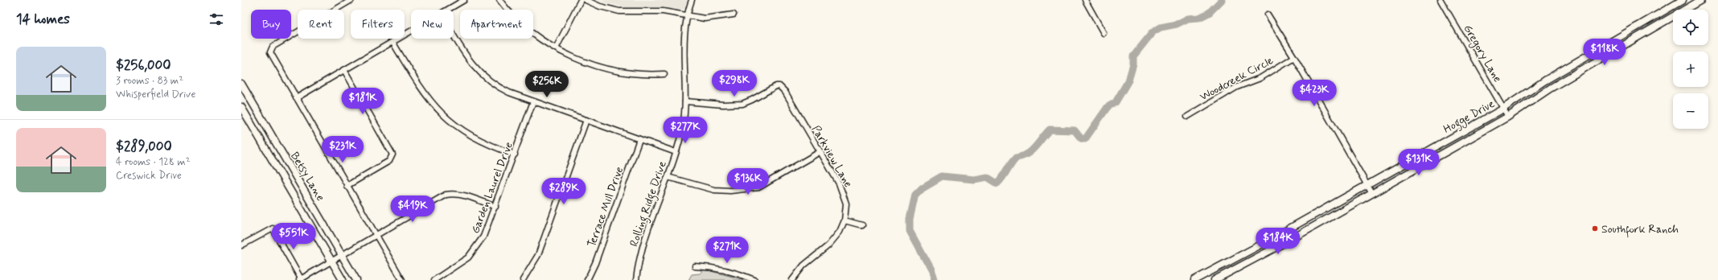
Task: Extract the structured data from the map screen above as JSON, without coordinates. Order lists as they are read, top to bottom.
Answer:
{
  "streets": {
    "main road": ["Hogge Drive", "Betsy Lane"],
    "street": [
      "Gregory Lane",
      "Woodcreek Circle",
      "Parkview Lane",
      "Garden Laurel Drive",
      "Rolling Ridge Drive",
      "Terrace Mill Drive"
    ]
  },
  "crossings": [
    ["Gregory Lane", "Hogge Drive"],
    ["Parkview Lane", "Rolling Ridge Drive"]
  ],
  "places": ["Southfork Ranch"],
  "page": {
    "heading": "14 homes",
    "map_buttons": ["+", "−"],
    "chip": [
      "Buy",
      "Rent",
      "Filters",
      "New",
      "Apartment"
    ],
    "list": [
      {
        "name": "$256,000",
        "note": "3 rooms · 83 m² · Whisperfield Drive"
      },
      {
        "name": "$289,000",
        "note": "4 rooms · 128 m² · Creswick Drive"
      }
    ],
    "price": [
      "$118K",
      "$298K",
      "$256K",
      "$423K",
      "$181K",
      "$277K",
      "$231K",
      "$131K",
      "$136K",
      "$289K",
      "$419K",
      "$551K",
      "$184K",
      "$271K"
    ]
  }
}
